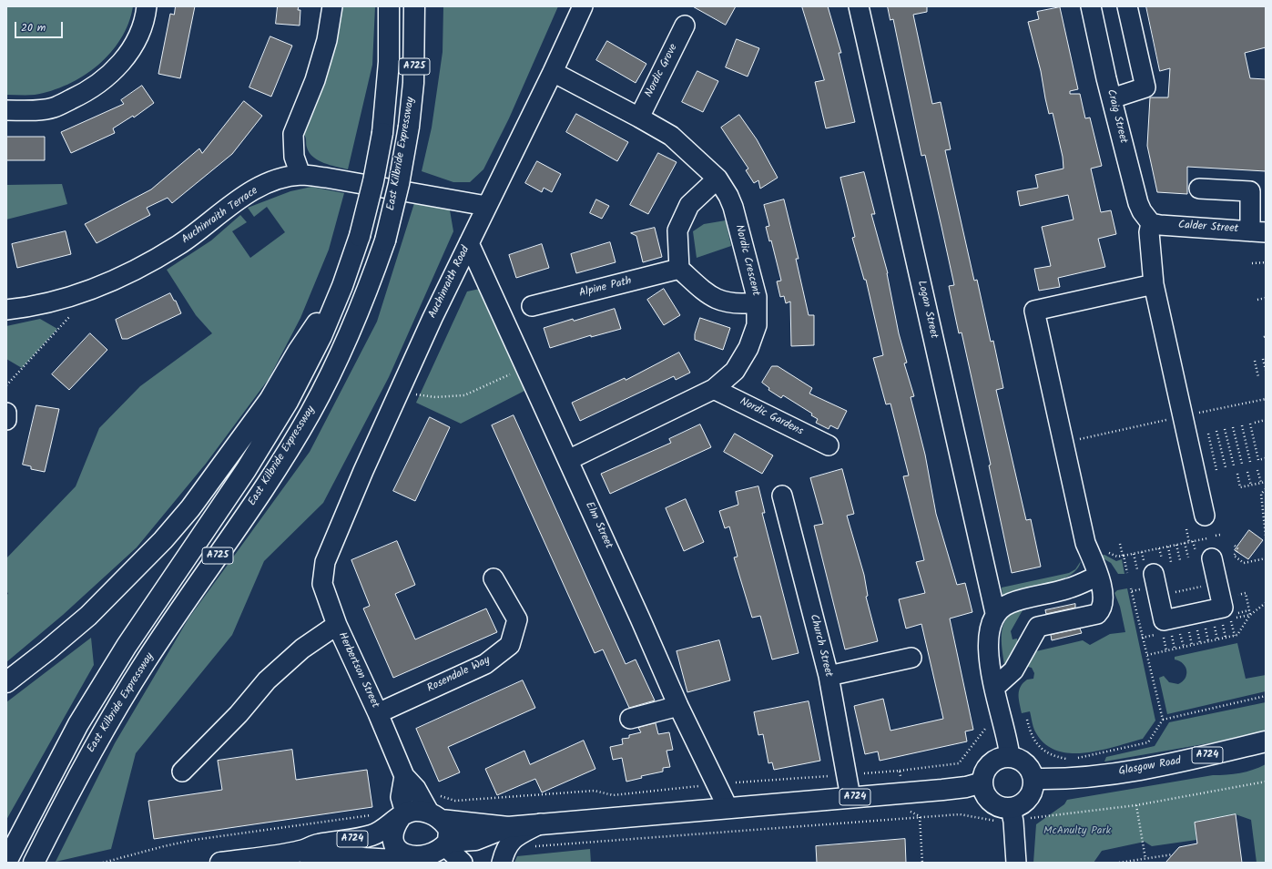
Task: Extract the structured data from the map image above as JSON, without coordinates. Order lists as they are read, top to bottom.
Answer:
{
  "streets": {
    "main road": [
      "A725",
      "East Kilbride Expressway",
      "A724",
      "Glasgow Road"
    ],
    "street": [
      "Nordic Grove",
      "Craig Street",
      "Auchinraith Terrace",
      "Calder Street",
      "Nordic Crescent",
      "Auchinraith Road",
      "Alpine Path",
      "Logan Street",
      "Nordic Gardens",
      "Elm Street",
      "Church Street",
      "Herbertson Street",
      "Rosendale Way"
    ]
  },
  "crossings": [
    ["A725", "East Kilbride Expressway"],
    ["Nordic Grove", "Nordic Crescent"],
    ["Craig Street", "Calder Street"],
    ["Auchinraith Terrace", "Auchinraith Road"],
    ["Nordic Crescent", "Auchinraith Road"],
    ["Nordic Crescent", "Nordic Gardens"],
    ["Nordic Crescent", "Elm Street"],
    ["Auchinraith Road", "Elm Street"],
    ["Auchinraith Road", "Herbertson Street"],
    ["Elm Street", "A724"],
    ["Church Street", "A724"],
    ["Herbertson Street", "Rosendale Way"],
    ["Herbertson Street", "A724"],
    ["A724", "Glasgow Road"]
  ],
  "parks": ["McAnulty Park"],
  "scale_bar": "20 m"
}
